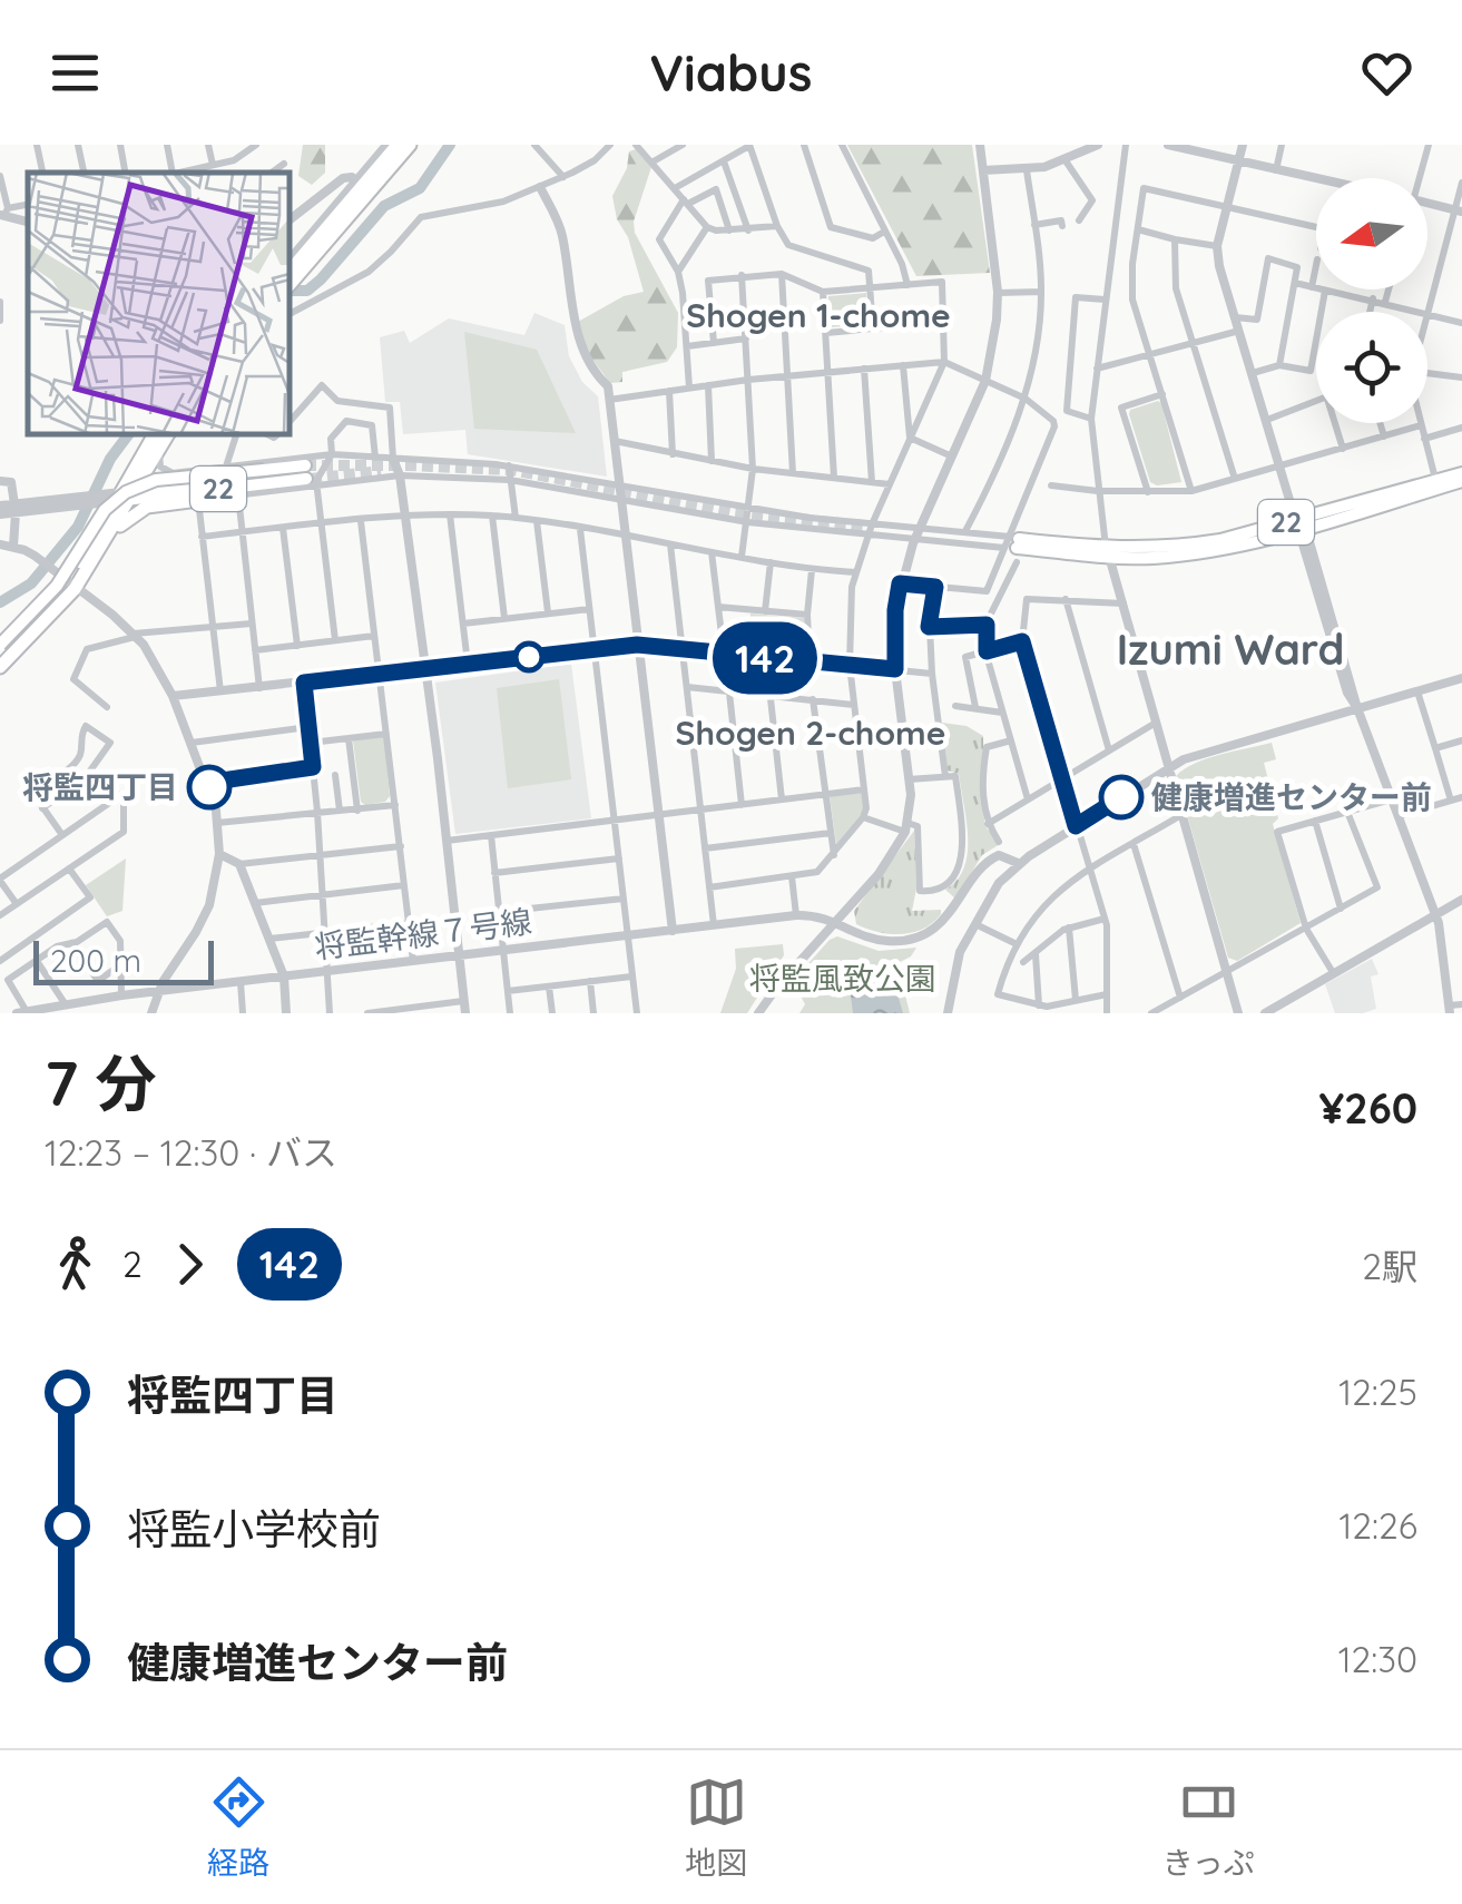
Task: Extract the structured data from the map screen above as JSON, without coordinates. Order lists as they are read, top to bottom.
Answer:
{
  "streets": {
    "main road": ["22"],
    "street": ["将監幹線７号線"]
  },
  "districts": ["Shogen 1-chome", "Izumi Ward", "Shogen 2-chome"],
  "parks": ["将監風致公園"],
  "places": ["将監四丁目", "健康増進センター前"],
  "lines": ["bus line 142"],
  "scale_bar": "200 m",
  "north": "left",
  "page": {
    "header": "Viabus",
    "on_map": "142",
    "scale": "200 m",
    "heading": ["7 分", "12:23 – 12:30 · バス", "¥260"],
    "legs": ["2", "142", "2駅"],
    "list": [
      {
        "name": "将監四丁目",
        "value": "12:25"
      },
      {
        "name": "将監小学校前",
        "value": "12:26"
      },
      {
        "name": "健康増進センター前",
        "value": "12:30"
      }
    ],
    "tabs": ["経路", "地図", "きっぷ"]
  }
}
